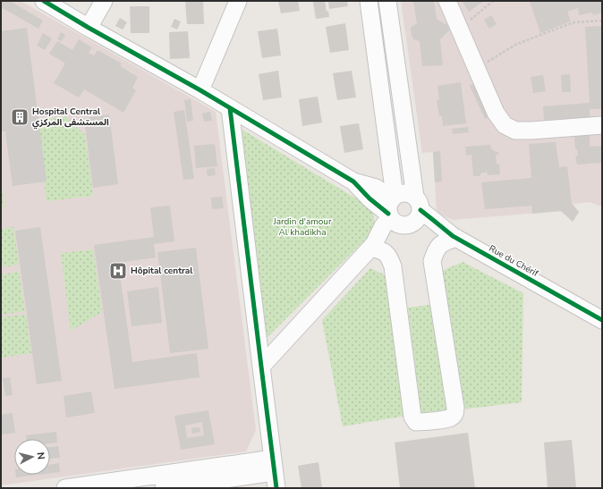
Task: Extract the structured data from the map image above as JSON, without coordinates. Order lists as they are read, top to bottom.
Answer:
{
  "streets": {
    "street": ["Rue du Chérif"]
  },
  "parks": ["Jardin d'amour Al khadikha"],
  "places": {
    "building": ["Hospital Central المستشفى المركزي"],
    "hospital": ["Hôpital central"]
  },
  "north": "right"
}
